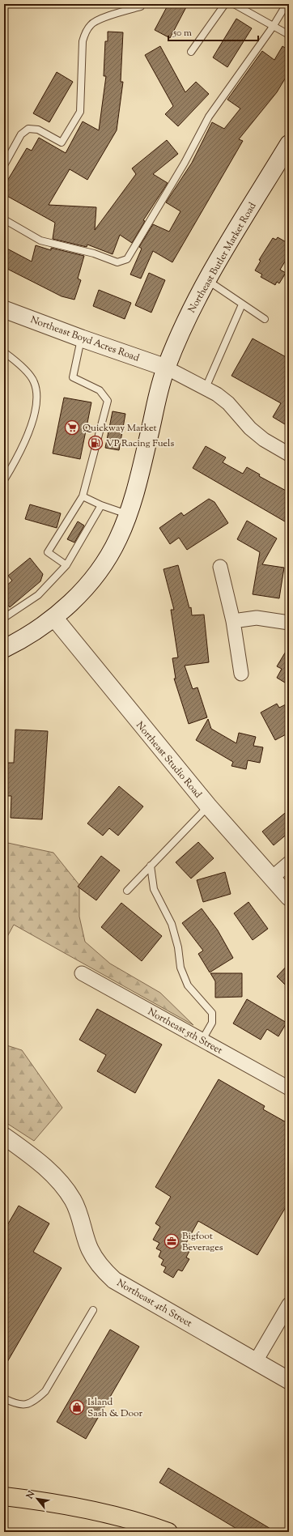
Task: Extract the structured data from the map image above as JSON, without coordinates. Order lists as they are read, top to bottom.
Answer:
{
  "streets": {
    "main road": ["Northeast Butler Market Road"],
    "street": [
      "Northeast Boyd Acres Road",
      "Northeast Studio Road",
      "Northeast 5th Street",
      "Northeast 4th Street"
    ]
  },
  "crossings": [
    ["Northeast Butler Market Road", "Northeast Boyd Acres Road"],
    ["Northeast Butler Market Road", "Northeast Studio Road"]
  ],
  "places": {
    "supermarket": ["Quickway Market"],
    "fuel station": ["VP Racing Fuels"],
    "office": ["Bigfoot Beverages"],
    "shop": ["Island Sash & Door"]
  },
  "scale_bar": "50 m",
  "north": "top left"
}
